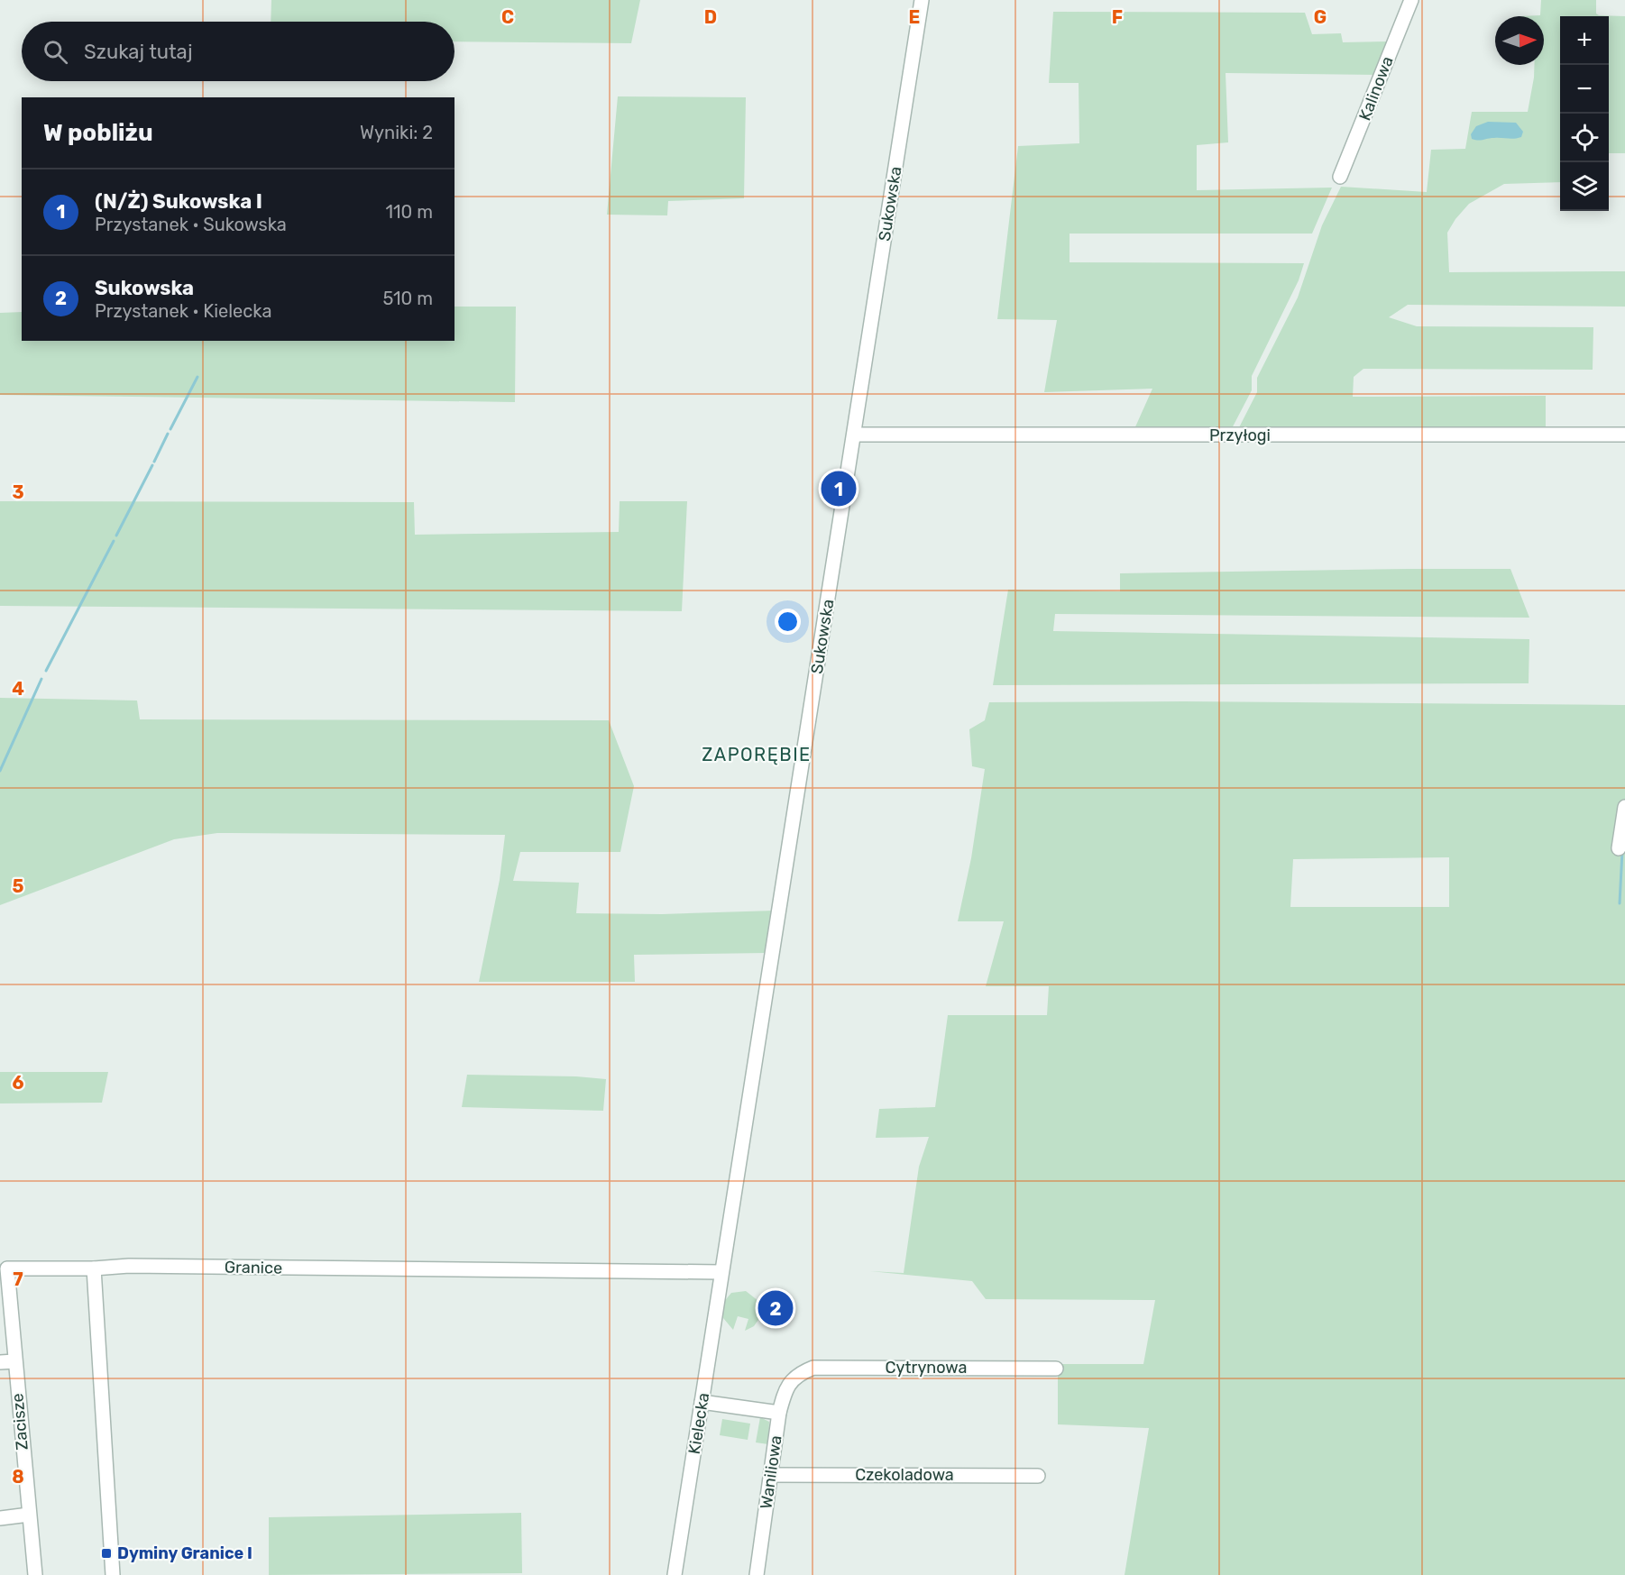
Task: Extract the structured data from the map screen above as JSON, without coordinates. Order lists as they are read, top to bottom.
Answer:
{
  "streets": {
    "street": [
      "Kalinowa",
      "Sukowska",
      "Przyłogi",
      "Granice",
      "Cytrynowa",
      "Zacisze",
      "Kielecka",
      "Waniliowa",
      "Czekoladowa"
    ]
  },
  "crossings": [
    ["Sukowska", "Przyłogi"],
    ["Sukowska", "Granice"],
    ["Sukowska", "Kielecka"],
    ["Granice", "Zacisze"],
    ["Granice", "Kielecka"],
    ["Cytrynowa", "Waniliowa"],
    ["Waniliowa", "Czekoladowa"]
  ],
  "districts": ["ZAPORĘBIE"],
  "places": {
    "transit": ["Dyminy Granice I"]
  },
  "north": "right",
  "page": {
    "map_buttons": ["+", "−"],
    "search": "Szukaj tutaj",
    "heading": ["W pobliżu", "Wyniki: 2"],
    "list": [
      {
        "mark": "1",
        "name": "(N/Ż) Sukowska I",
        "note": "Przystanek · Sukowska",
        "value": "110 m"
      },
      {
        "mark": "2",
        "name": "Sukowska",
        "note": "Przystanek · Kielecka",
        "value": "510 m"
      }
    ],
    "pins": ["1", "2"]
  },
  "grid": {
    "columns": [
      "C",
      "D",
      "E",
      "F",
      "G"
    ],
    "rows": [
      "3",
      "4",
      "5",
      "6",
      "7",
      "8"
    ]
  }
}
